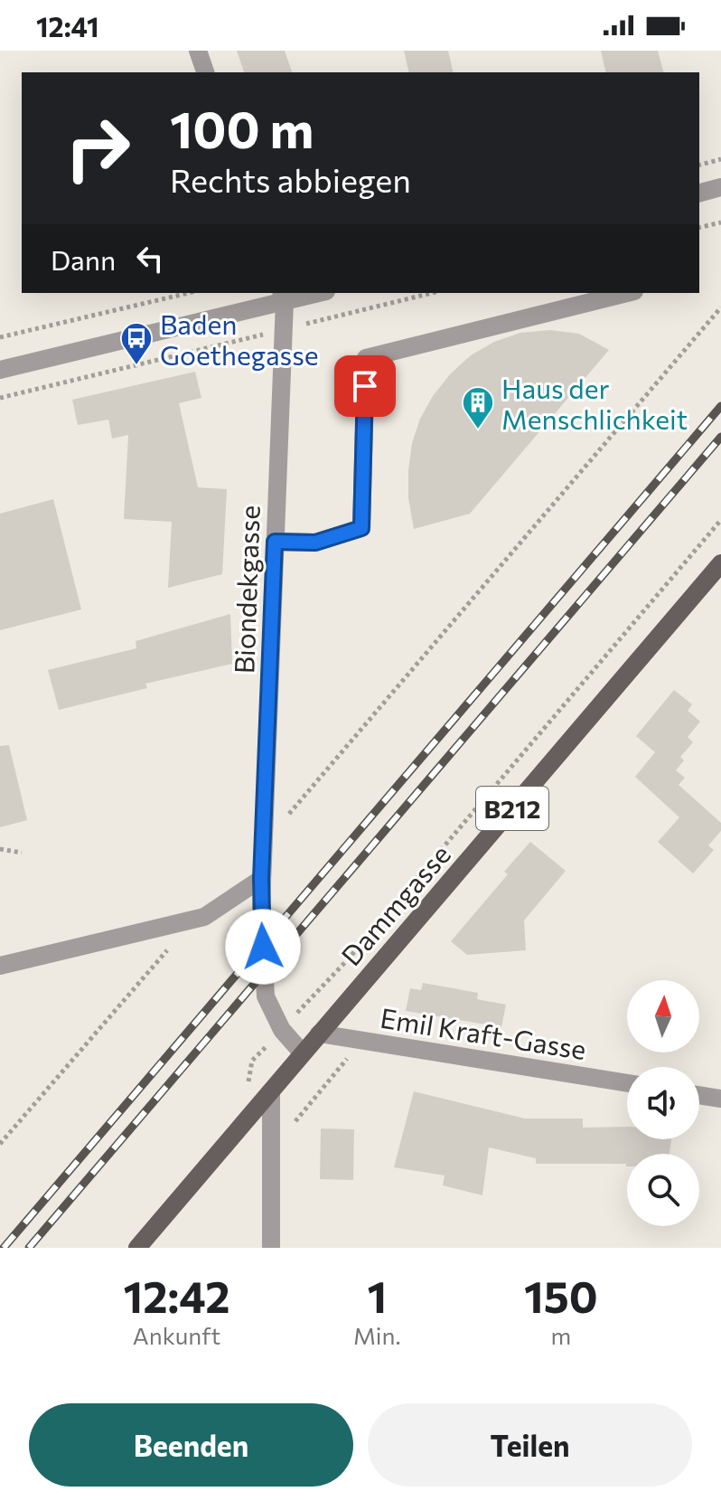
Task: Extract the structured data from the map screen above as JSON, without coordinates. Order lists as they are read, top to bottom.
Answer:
{
  "streets": {
    "main road": ["B212", "Dammgasse"],
    "street": ["Biondekgasse", "Emil Kraft-Gasse"]
  },
  "crossings": [
    ["Biondekgasse", "Dammgasse"],
    ["Dammgasse", "Emil Kraft-Gasse"]
  ],
  "places": {
    "bus stop": ["Baden Goethegasse"],
    "building": ["Haus der Menschlichkeit"]
  },
  "north": "top",
  "page": {
    "status": "12:41",
    "turn": ["100 m", "Rechts abbiegen"],
    "then": "Dann",
    "eta": [
      "12:42",
      "Ankunft",
      "1",
      "Min.",
      "150",
      "m"
    ],
    "buttons": ["Beenden", "Teilen"]
  }
}
